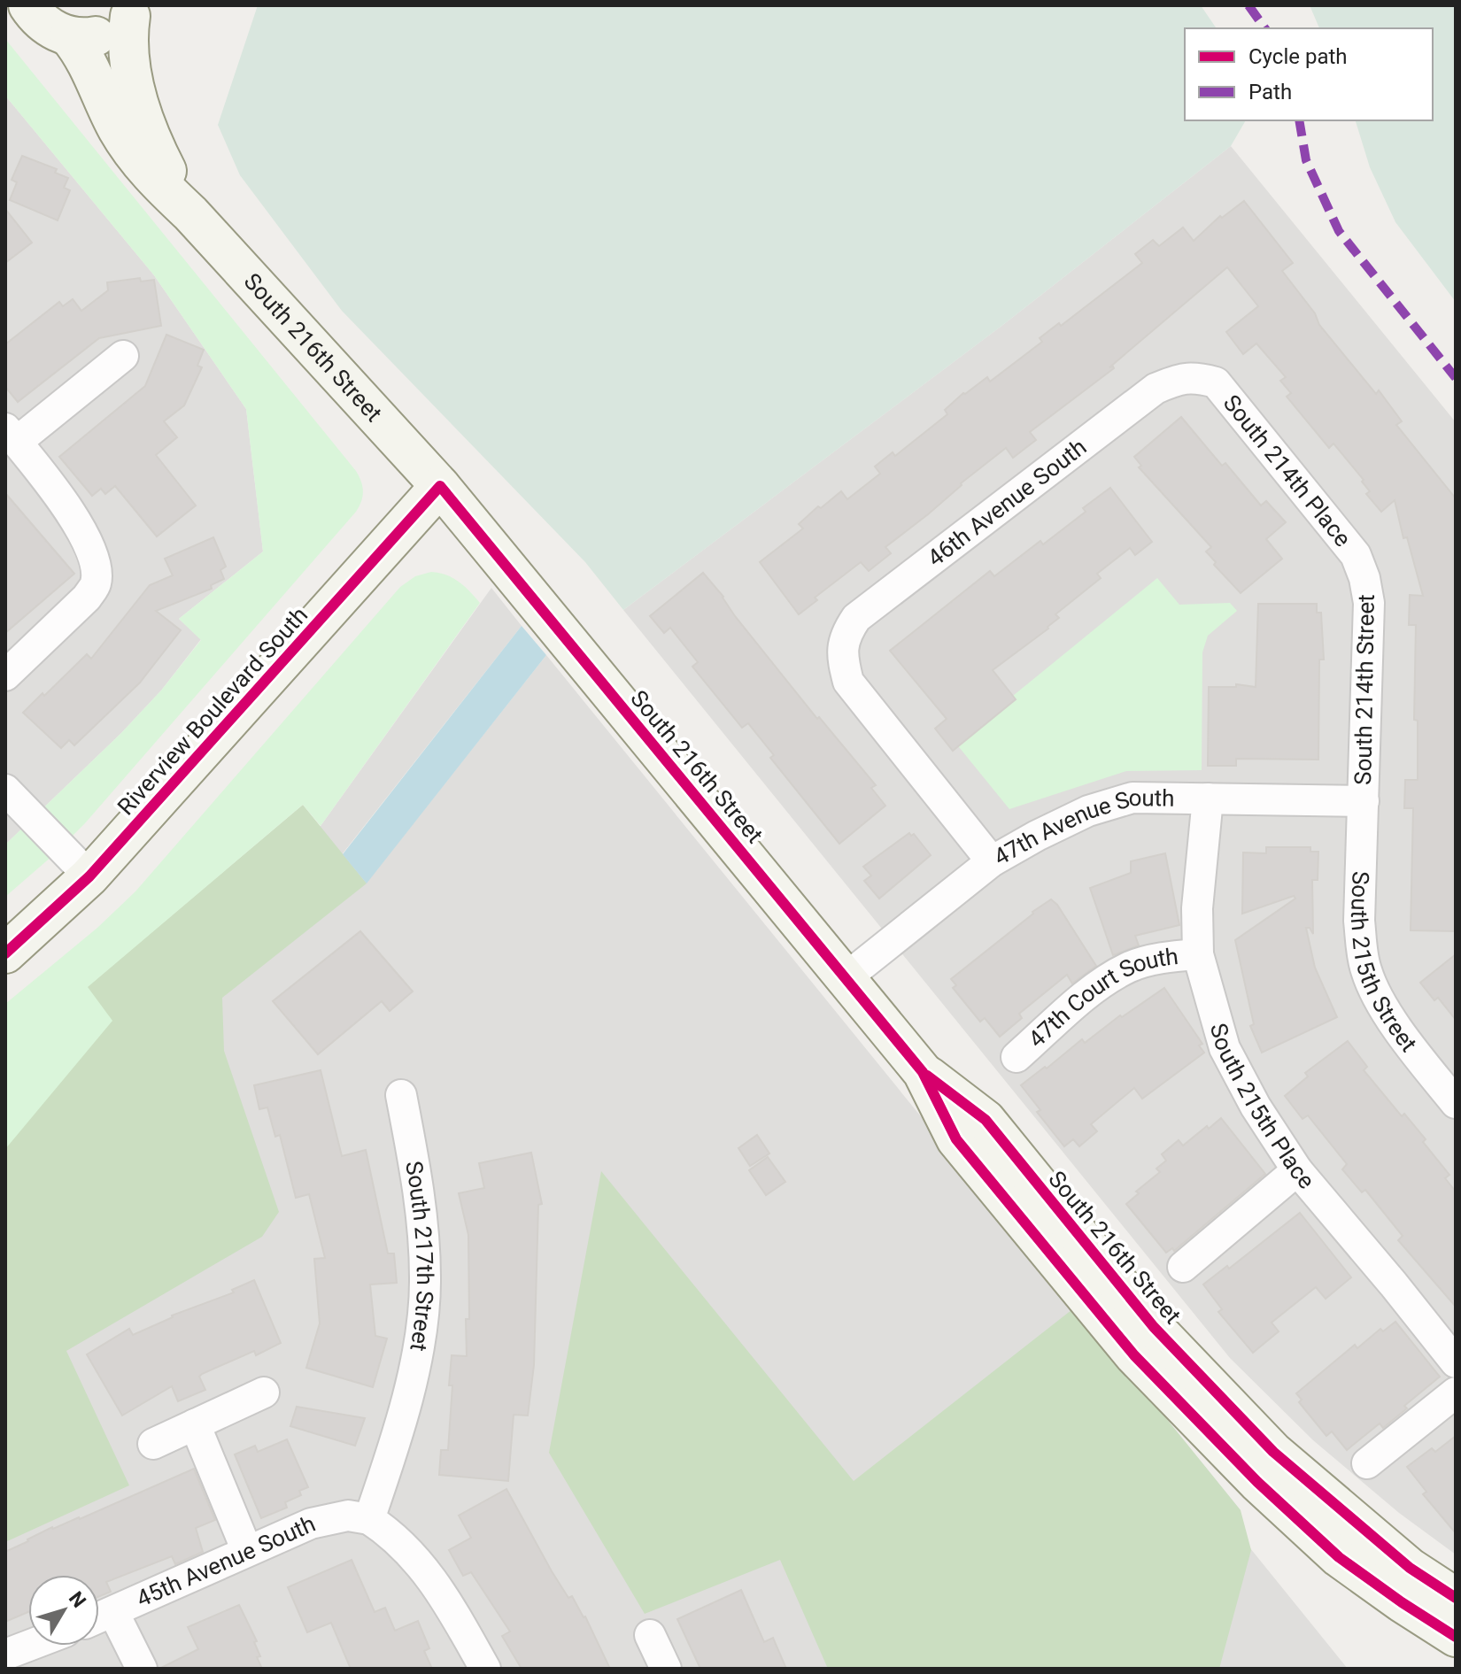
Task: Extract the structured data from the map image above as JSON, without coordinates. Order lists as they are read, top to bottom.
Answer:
{
  "streets": {
    "street": [
      "South 216th Street",
      "South 214th Place",
      "46th Avenue South",
      "South 214th Street",
      "Riverview Boulevard South",
      "47th Avenue South",
      "South 215th Street",
      "47th Court South",
      "South 215th Place",
      "South 217th Street",
      "45th Avenue South"
    ]
  },
  "crossings": [
    ["South 216th Street", "Riverview Boulevard South"],
    ["South 216th Street", "47th Avenue South"],
    ["South 214th Place", "46th Avenue South"],
    ["South 214th Place", "South 214th Street"],
    ["46th Avenue South", "47th Avenue South"],
    ["South 214th Street", "47th Avenue South"],
    ["South 214th Street", "South 215th Street"],
    ["47th Avenue South", "South 215th Street"],
    ["47th Avenue South", "South 215th Place"],
    ["47th Court South", "South 215th Place"],
    ["South 217th Street", "45th Avenue South"]
  ],
  "legend": ["Cycle path", "Path"],
  "north": "top right"
}
